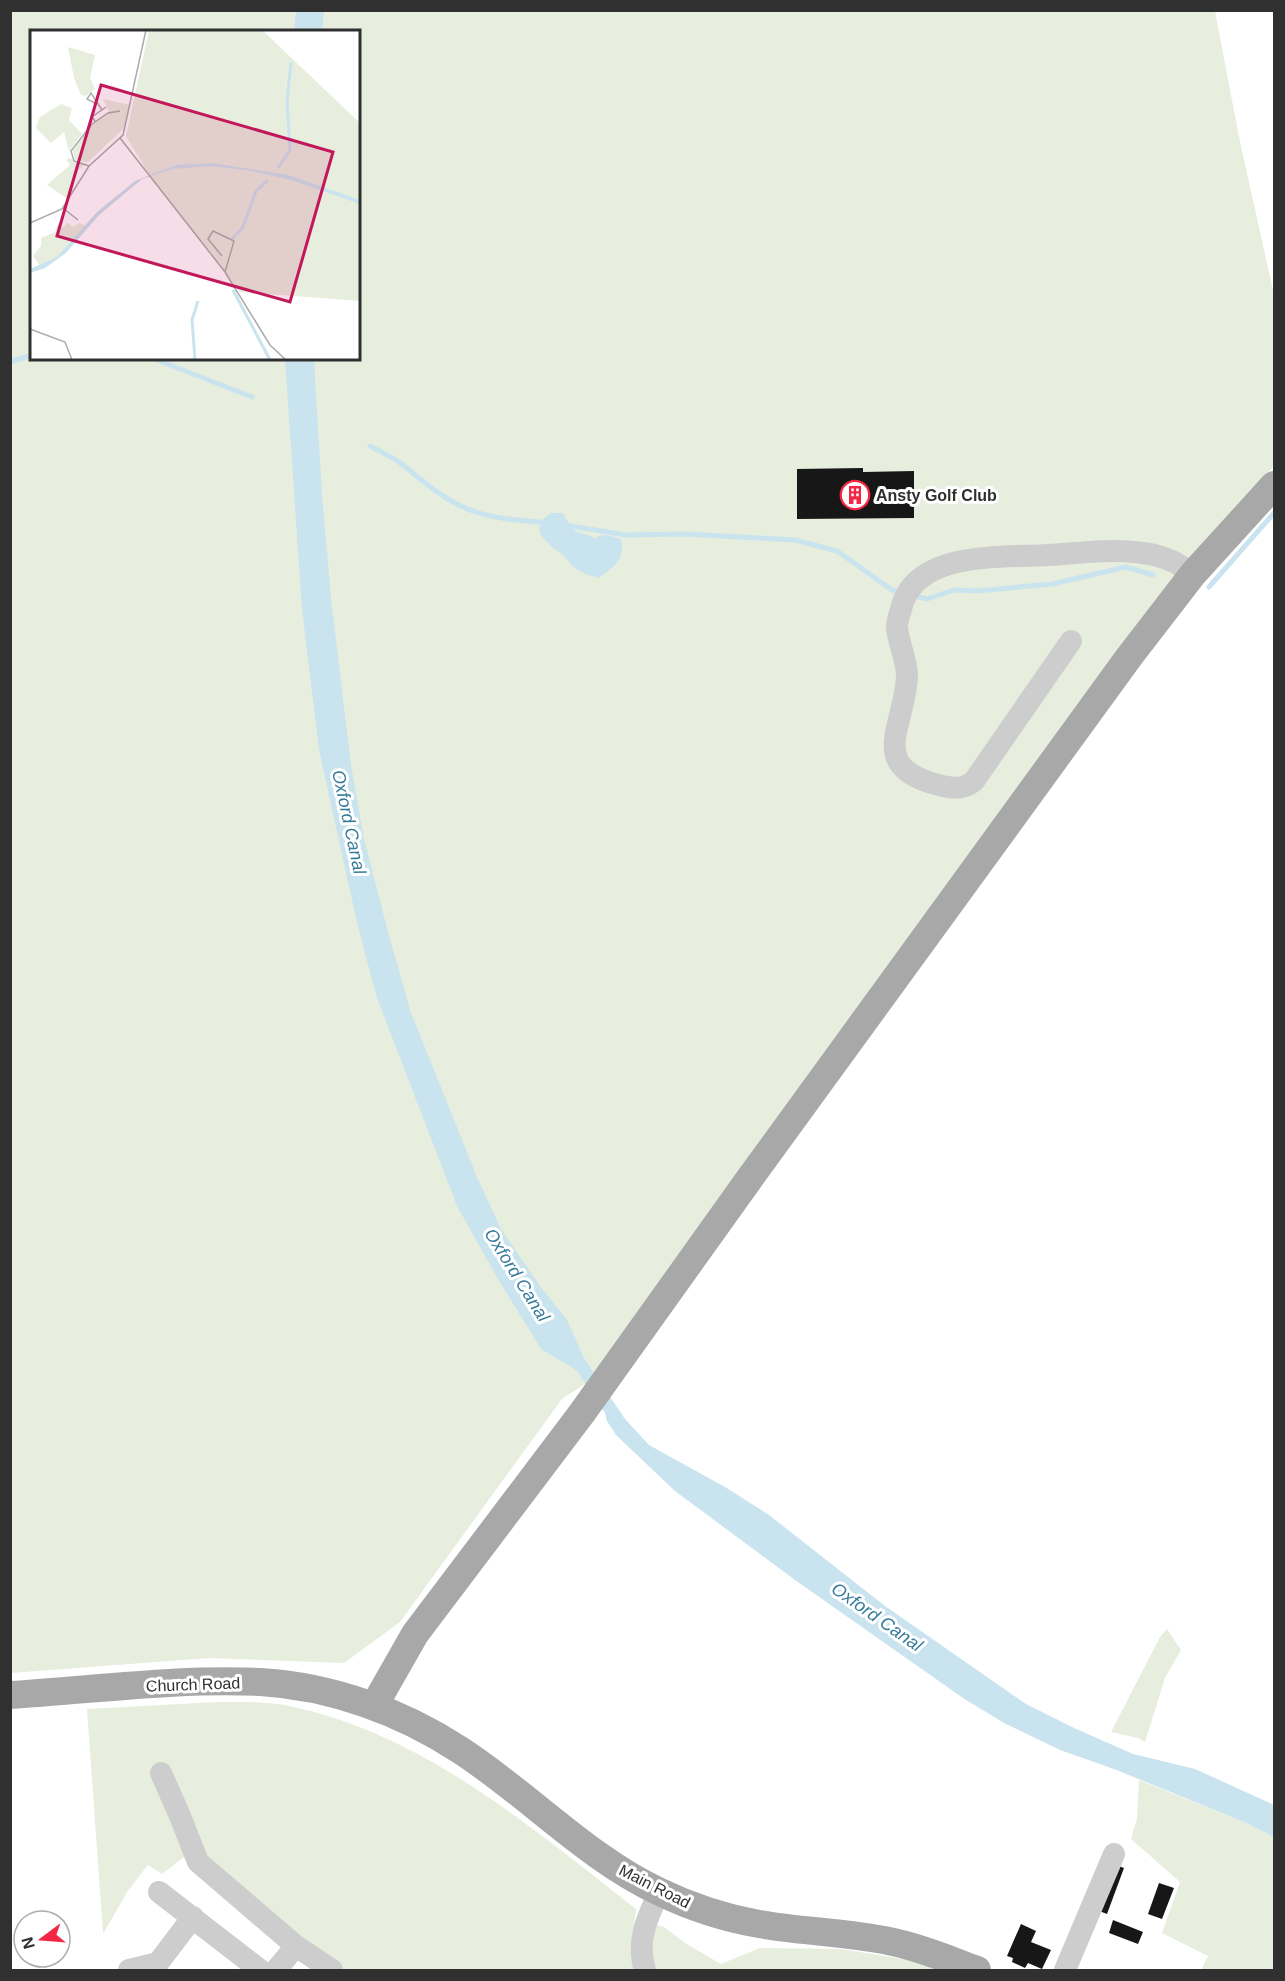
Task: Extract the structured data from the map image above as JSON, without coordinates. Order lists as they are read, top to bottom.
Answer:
{
  "streets": {
    "main road": ["Church Road", "Main Road"]
  },
  "crossings": [
    ["Church Road", "Main Road"]
  ],
  "water": ["Oxford Canal"],
  "places": {
    "building": ["Ansty Golf Club"]
  },
  "north": "left"
}
